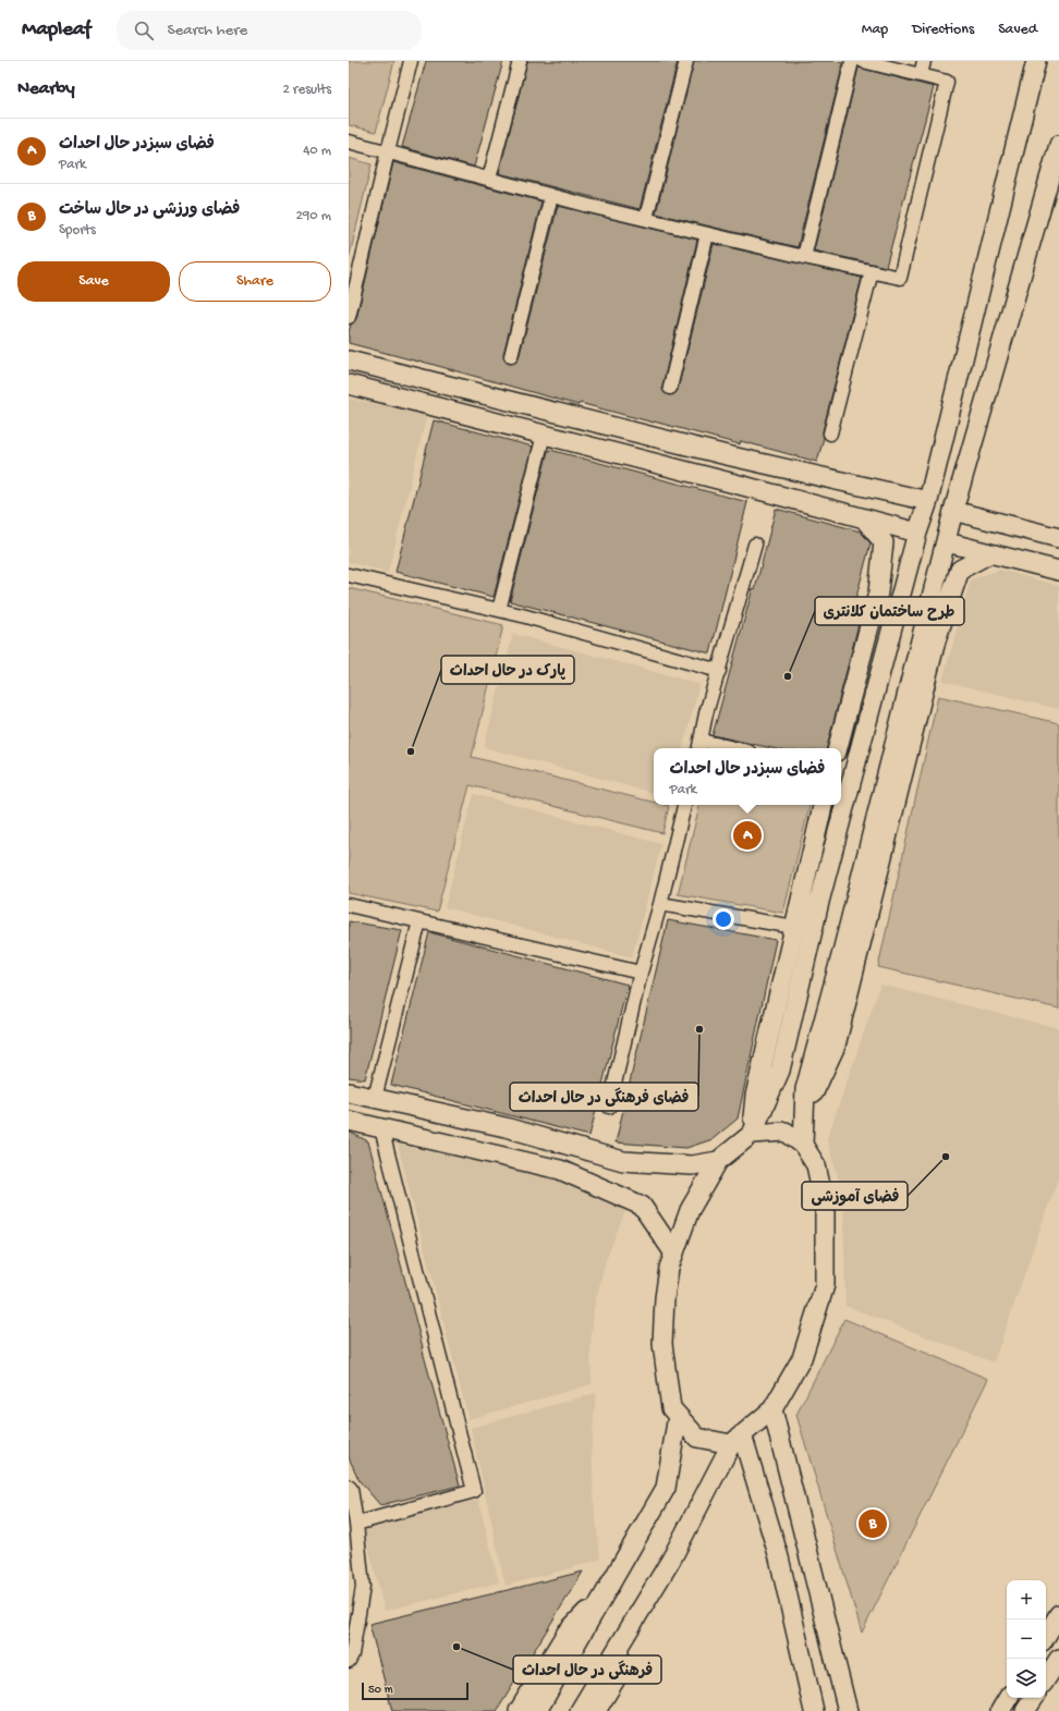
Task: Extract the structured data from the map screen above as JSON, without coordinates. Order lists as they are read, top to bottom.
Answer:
{
  "places": [
    "طرح ساختمان کلانتری",
    "پارک در حال احداث",
    "فضای فرهنگی در حال احداث",
    "فضای آموزشی",
    "فرهنگی در حال احداث"
  ],
  "scale_bar": "50 m",
  "page": {
    "header": "Mapleaf",
    "search": "Search here",
    "nav": ["Map", "Directions", "Saved"],
    "heading": ["Nearby", "2 results"],
    "list": [
      {
        "mark": "A",
        "name": "فضای سبزدر حال احداث",
        "note": "Park",
        "value": "40 m"
      },
      {
        "mark": "B",
        "name": "فضای ورزشی در حال ساخت",
        "note": "Sports",
        "value": "290 m"
      }
    ],
    "buttons": ["Save", "Share"],
    "popup": ["فضای سبزدر حال احداث", "Park"],
    "pins": ["A", "B"],
    "map_buttons": ["+", "−"],
    "scale": "50 m"
  }
}
